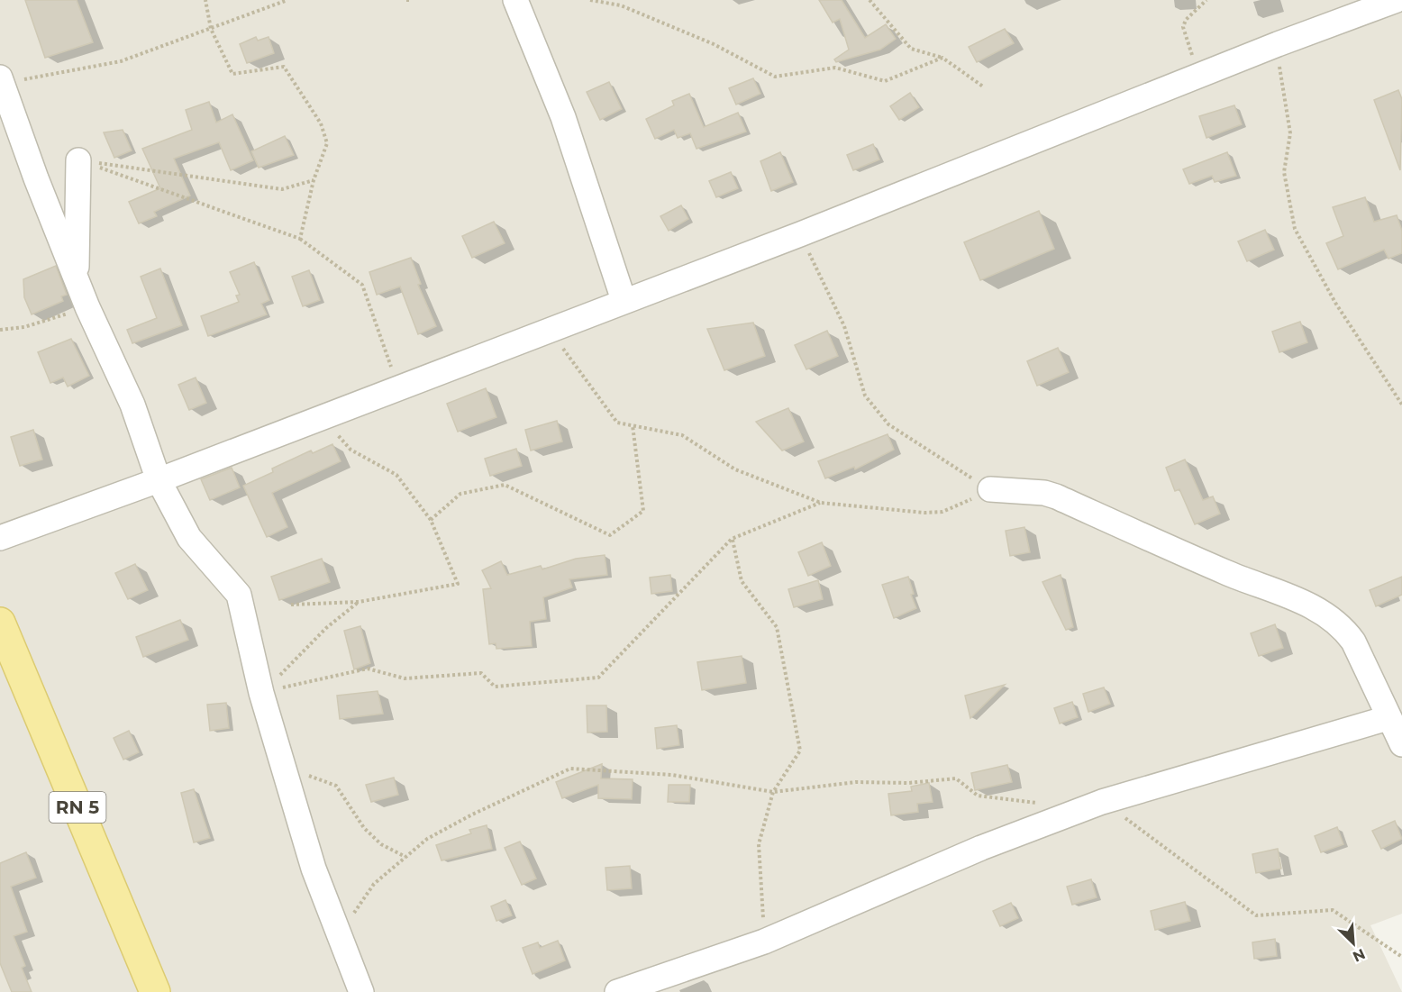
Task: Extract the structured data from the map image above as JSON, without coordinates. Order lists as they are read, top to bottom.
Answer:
{
  "streets": {
    "main road": ["RN 5"]
  },
  "north": "bottom right"
}
